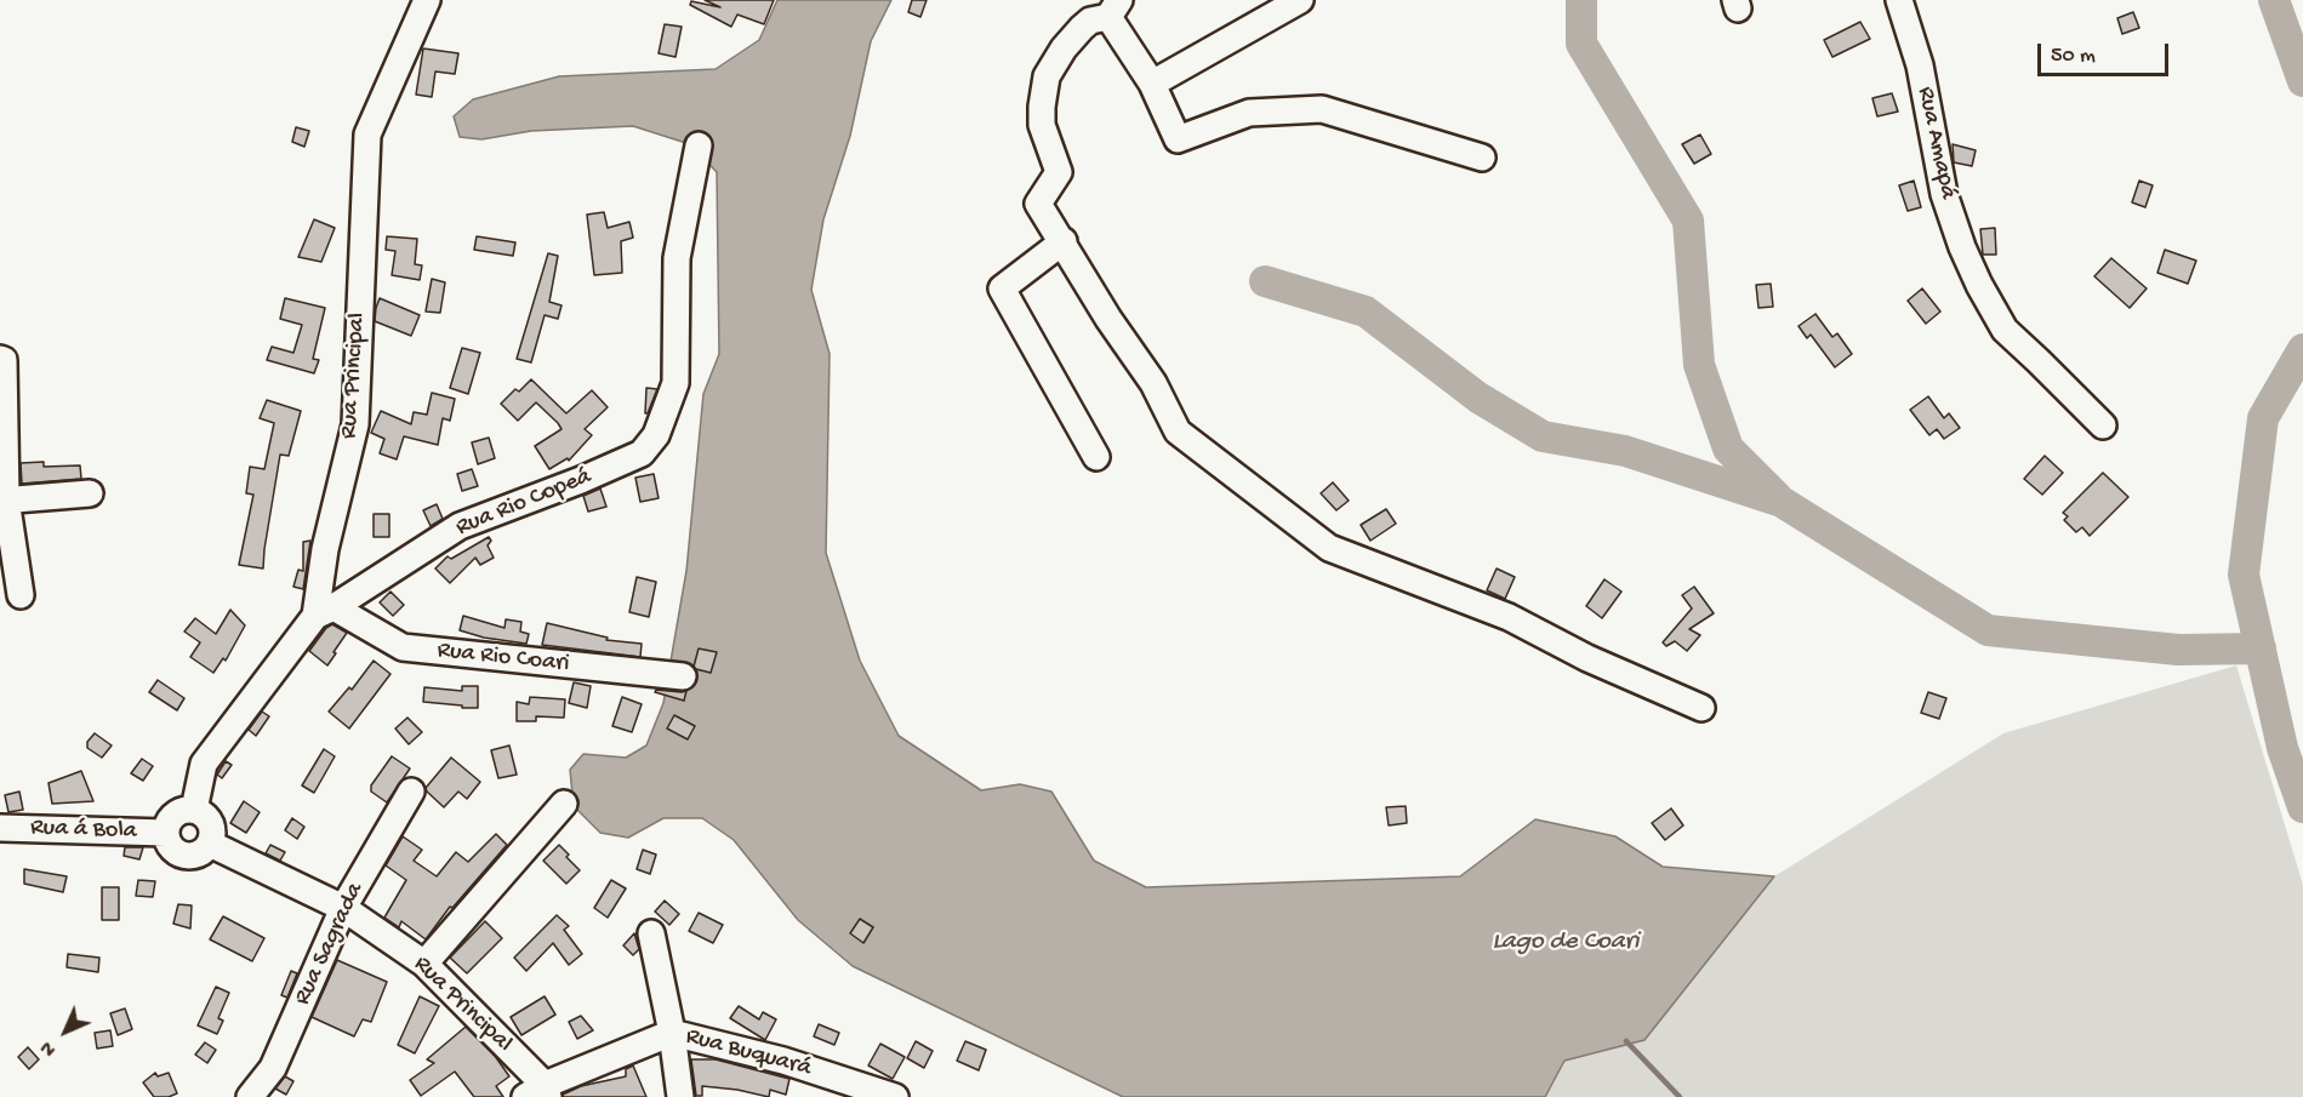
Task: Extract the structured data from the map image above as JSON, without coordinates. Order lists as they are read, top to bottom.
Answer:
{
  "streets": {
    "street": [
      "Rua Amapá",
      "Rua Principal",
      "Rua Rio Copeá",
      "Rua Rio Coari",
      "Rua á Bola",
      "Rua Sagrada",
      "Rua Buquará"
    ]
  },
  "crossings": [
    ["Rua Principal", "Rua Rio Copeá"],
    ["Rua Principal", "Rua Rio Coari"],
    ["Rua Principal", "Rua á Bola"],
    ["Rua Principal", "Rua Sagrada"],
    ["Rua Principal", "Rua Buquará"],
    ["Rua Rio Copeá", "Rua Rio Coari"]
  ],
  "water": ["Lago de Coari"],
  "scale_bar": "50 m",
  "north": "bottom left"
}
